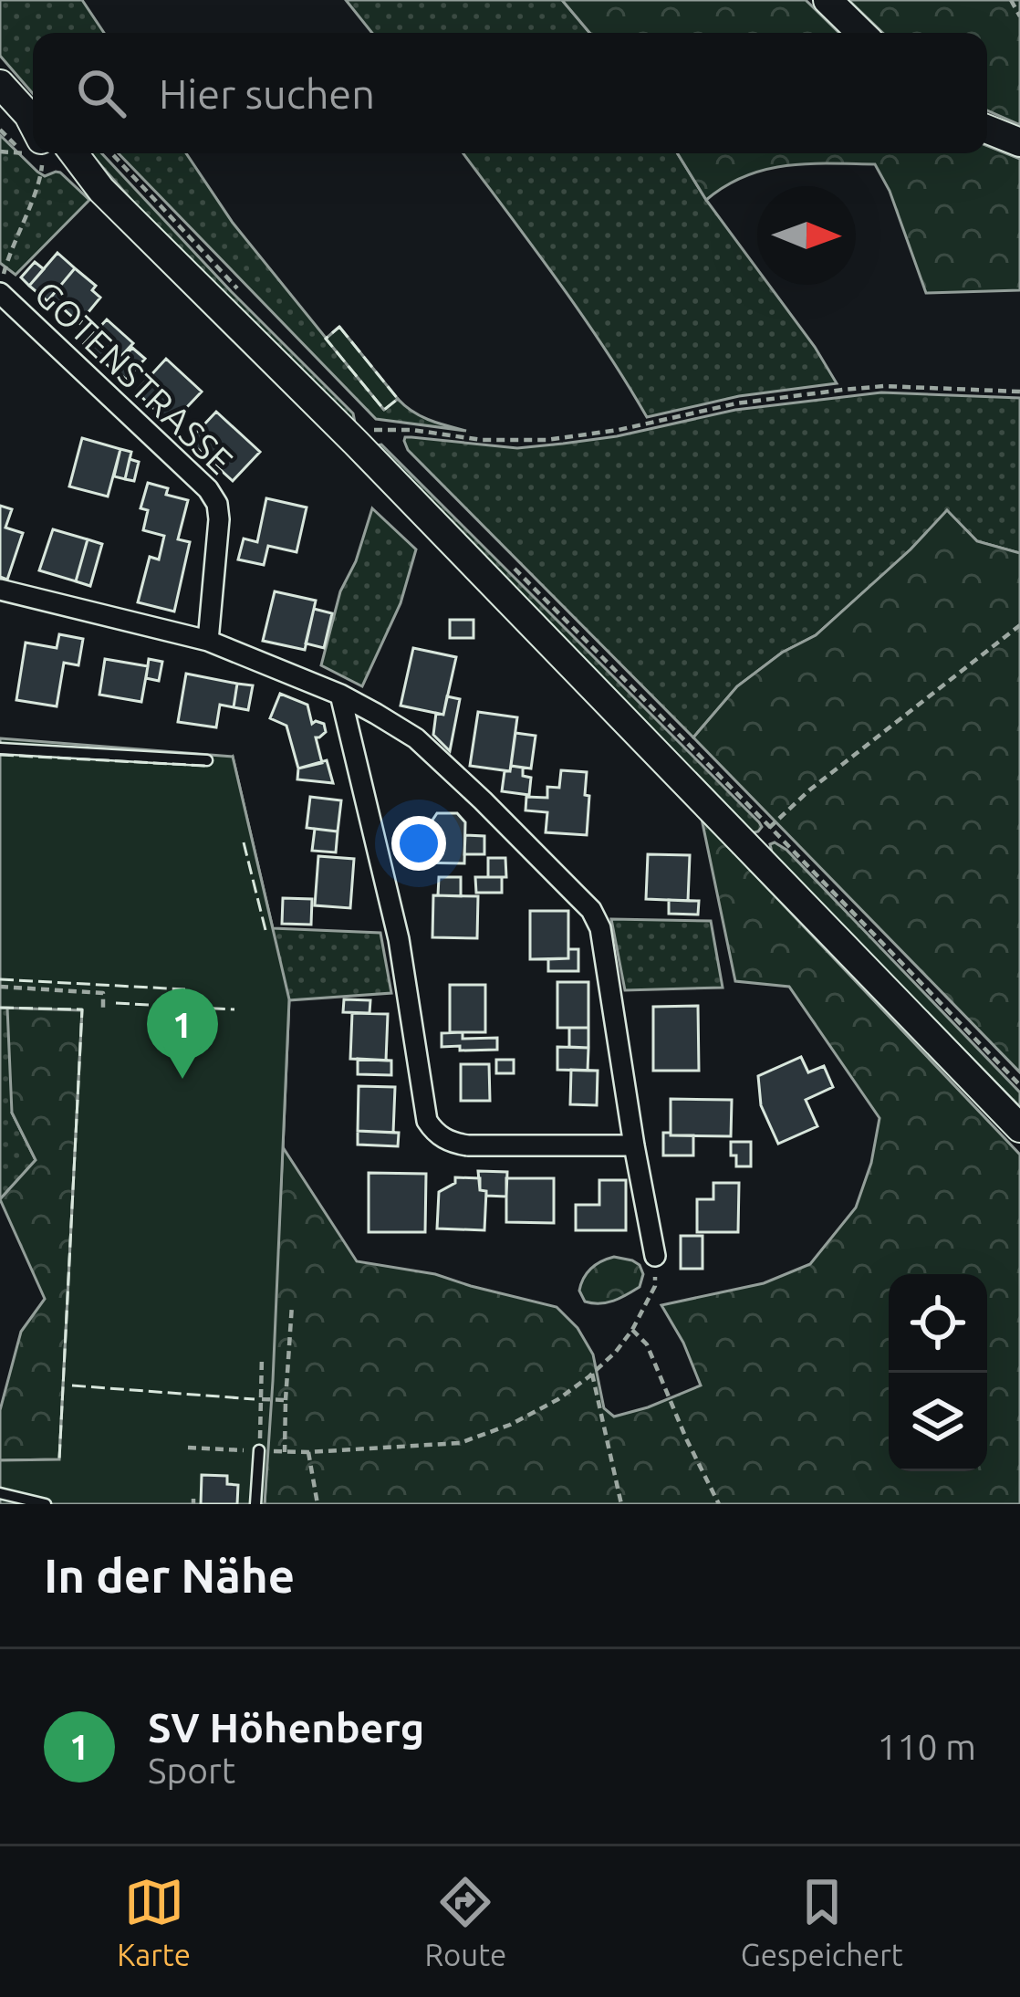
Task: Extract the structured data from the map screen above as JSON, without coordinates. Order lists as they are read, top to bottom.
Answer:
{
  "streets": {
    "street": ["GOTENSTRASSE"]
  },
  "north": "right",
  "page": {
    "search": "Hier suchen",
    "pins": "1",
    "heading": "In der Nähe",
    "list": [
      {
        "mark": "1",
        "name": "SV Höhenberg",
        "note": "Sport",
        "value": "110 m"
      }
    ],
    "nav": ["Karte", "Route", "Gespeichert"]
  }
}
